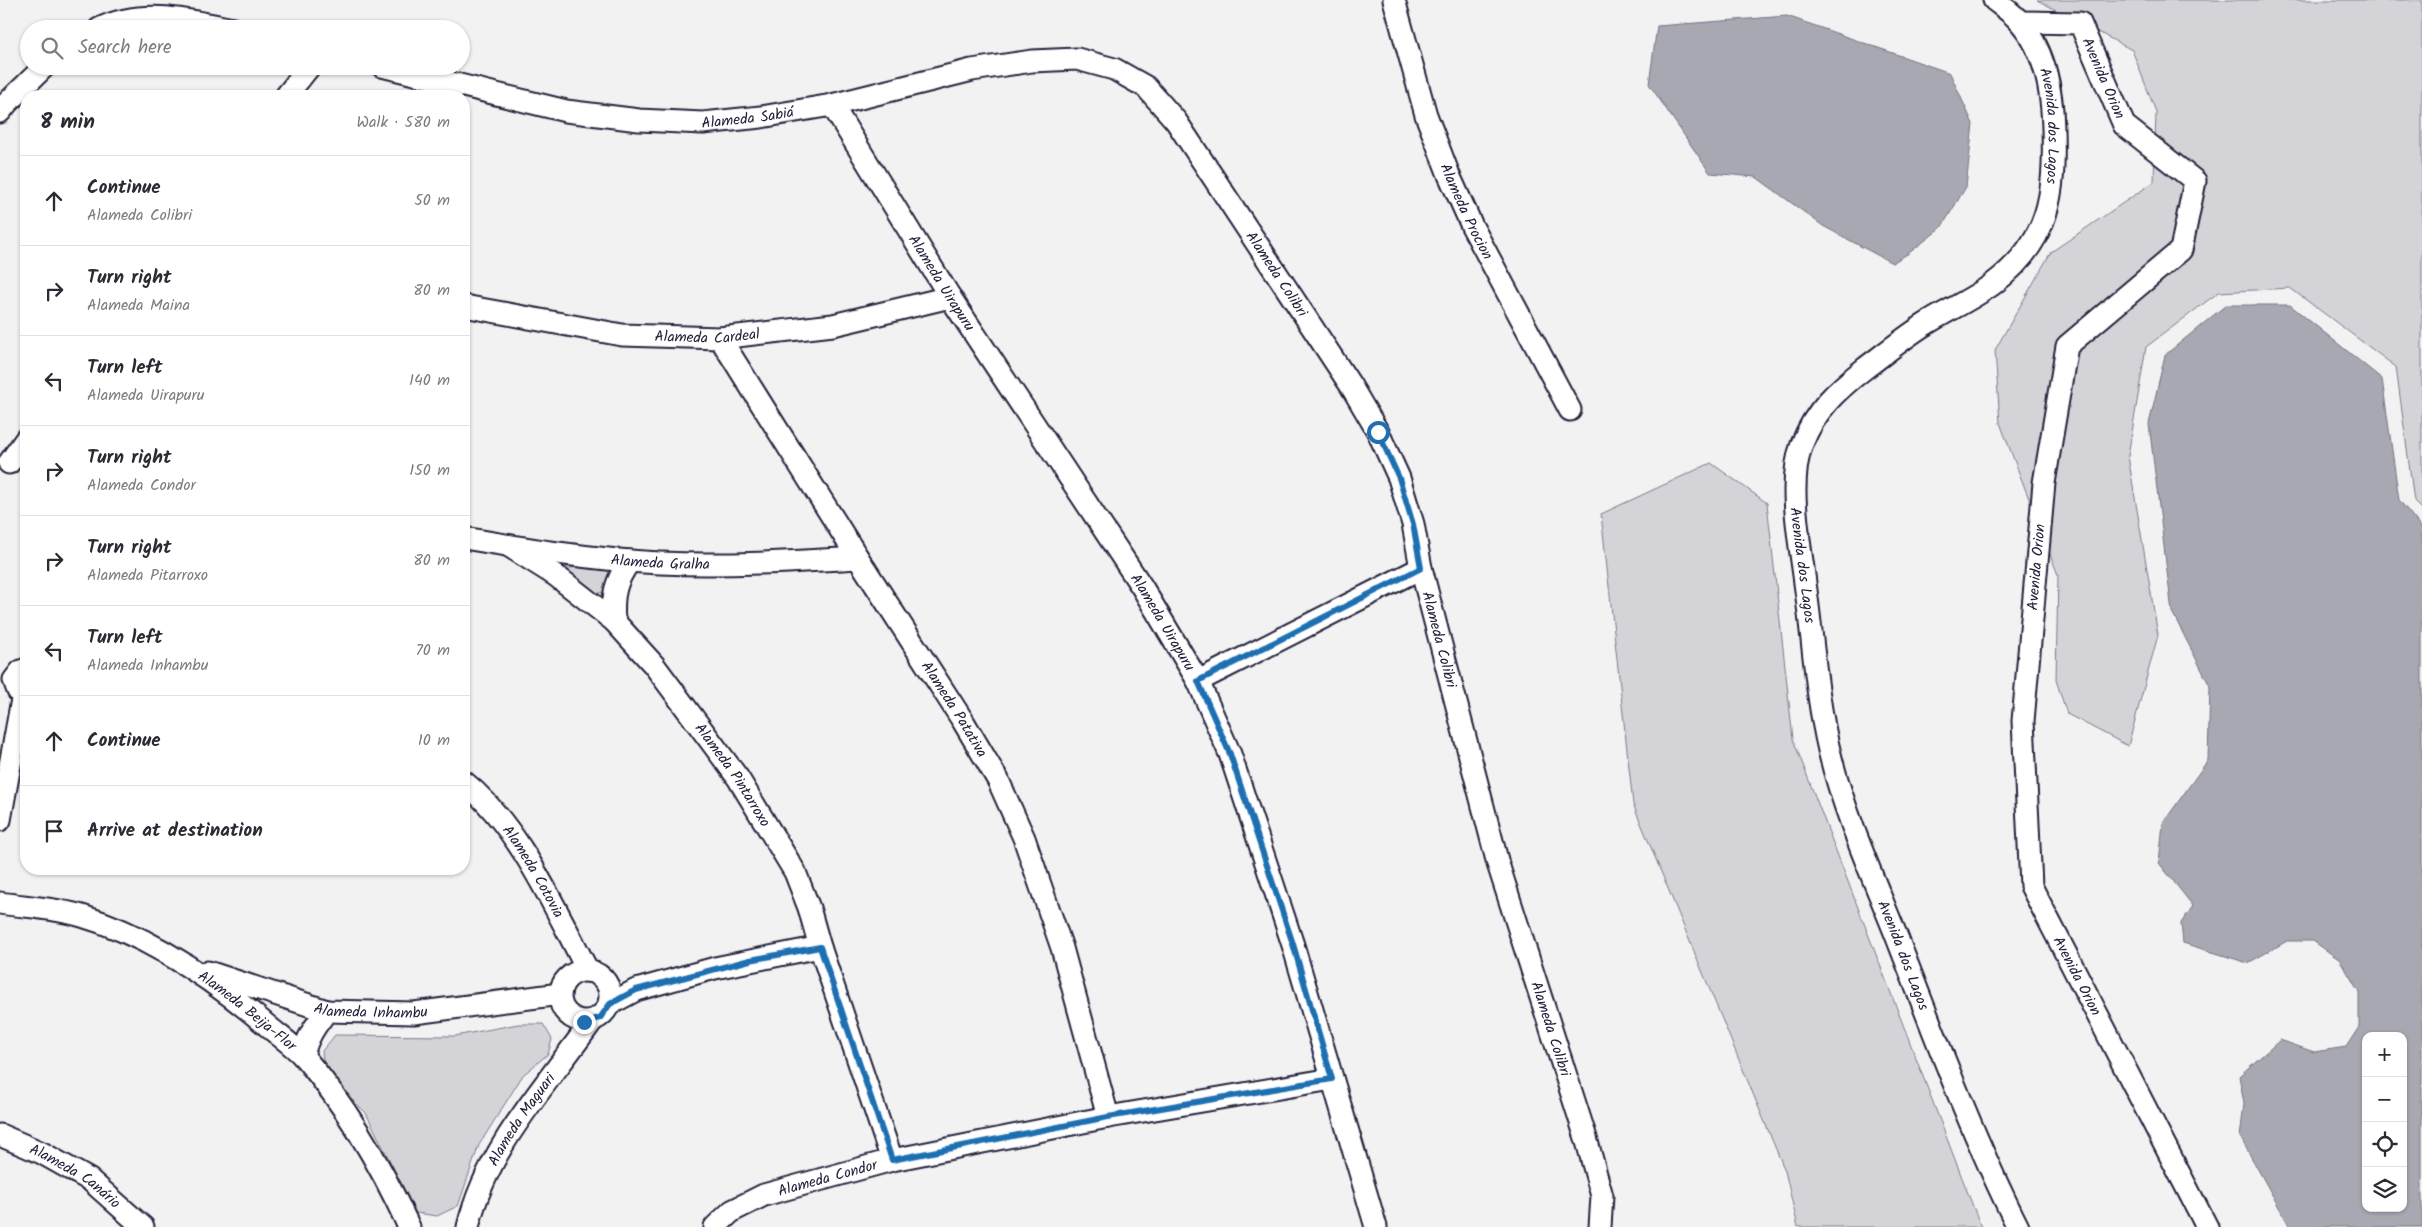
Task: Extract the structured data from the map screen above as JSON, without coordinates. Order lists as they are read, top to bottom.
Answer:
{
  "streets": {
    "street": [
      "Avenida Orion",
      "Alameda Sabiá",
      "Avenida dos Lagos",
      "Alameda Procion",
      "Alameda Colibri",
      "Alameda Uirapuru",
      "Alameda Cardeal",
      "Alameda Gralha",
      "Alameda Patativa",
      "Alameda Pintarroxo",
      "Alameda Cotovia",
      "Alameda Inhambu",
      "Alameda Beija-Flor",
      "Alameda Maguari",
      "Alameda Canário",
      "Alameda Condor"
    ]
  },
  "crossings": [
    ["Avenida Orion", "Avenida dos Lagos"],
    ["Alameda Sabiá", "Alameda Colibri"],
    ["Alameda Sabiá", "Alameda Uirapuru"],
    ["Alameda Uirapuru", "Alameda Cardeal"],
    ["Alameda Uirapuru", "Alameda Condor"],
    ["Alameda Cardeal", "Alameda Patativa"],
    ["Alameda Gralha", "Alameda Patativa"],
    ["Alameda Gralha", "Alameda Pintarroxo"],
    ["Alameda Patativa", "Alameda Condor"],
    ["Alameda Pintarroxo", "Alameda Condor"],
    ["Alameda Cotovia", "Alameda Inhambu"],
    ["Alameda Cotovia", "Alameda Maguari"],
    ["Alameda Inhambu", "Alameda Beija-Flor"],
    ["Alameda Inhambu", "Alameda Maguari"]
  ],
  "page": {
    "search": "Search here",
    "heading": ["8 min", "Walk · 580 m"],
    "list": [
      ["Continue", "Alameda Colibri", "50 m"],
      ["Turn right", "Alameda Maina", "80 m"],
      ["Turn left", "Alameda Uirapuru", "140 m"],
      ["Turn right", "Alameda Condor", "150 m"],
      ["Turn right", "Alameda Pitarroxo", "80 m"],
      ["Turn left", "Alameda Inhambu", "70 m"],
      ["Continue", "10 m"],
      "Arrive at destination"
    ],
    "map_buttons": ["+", "−"]
  }
}
